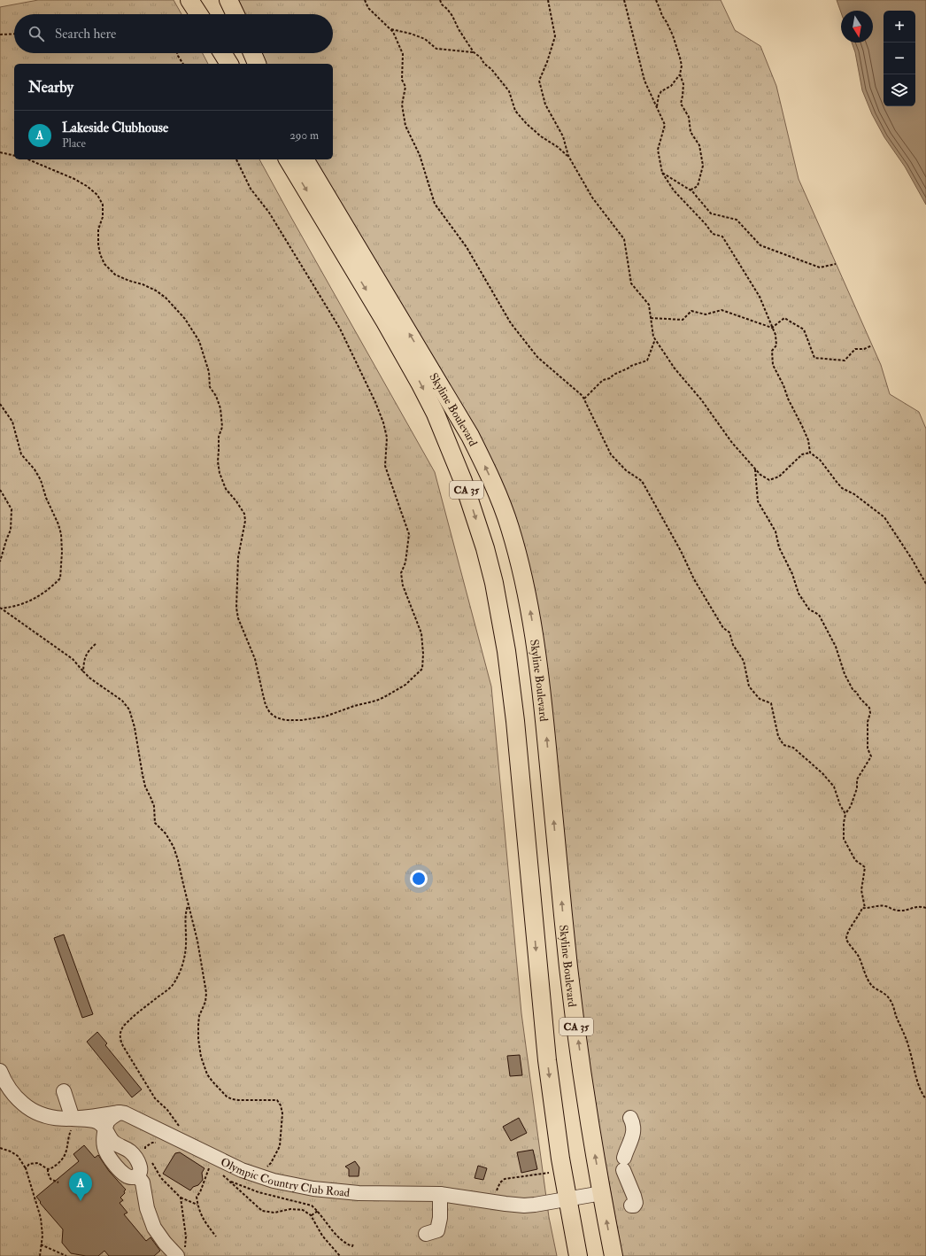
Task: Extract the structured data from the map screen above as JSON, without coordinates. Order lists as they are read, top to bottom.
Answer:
{
  "streets": {
    "main road": ["Skyline Boulevard", "CA 35"],
    "lane": ["Olympic Country Club Road"]
  },
  "crossings": [
    ["Skyline Boulevard", "Olympic Country Club Road"]
  ],
  "north": "bottom",
  "page": {
    "map_buttons": ["+", "−"],
    "search": "Search here",
    "heading": "Nearby",
    "list": [
      {
        "mark": "A",
        "name": "Lakeside Clubhouse",
        "note": "Place",
        "value": "290 m"
      }
    ],
    "pins": "A"
  }
}
